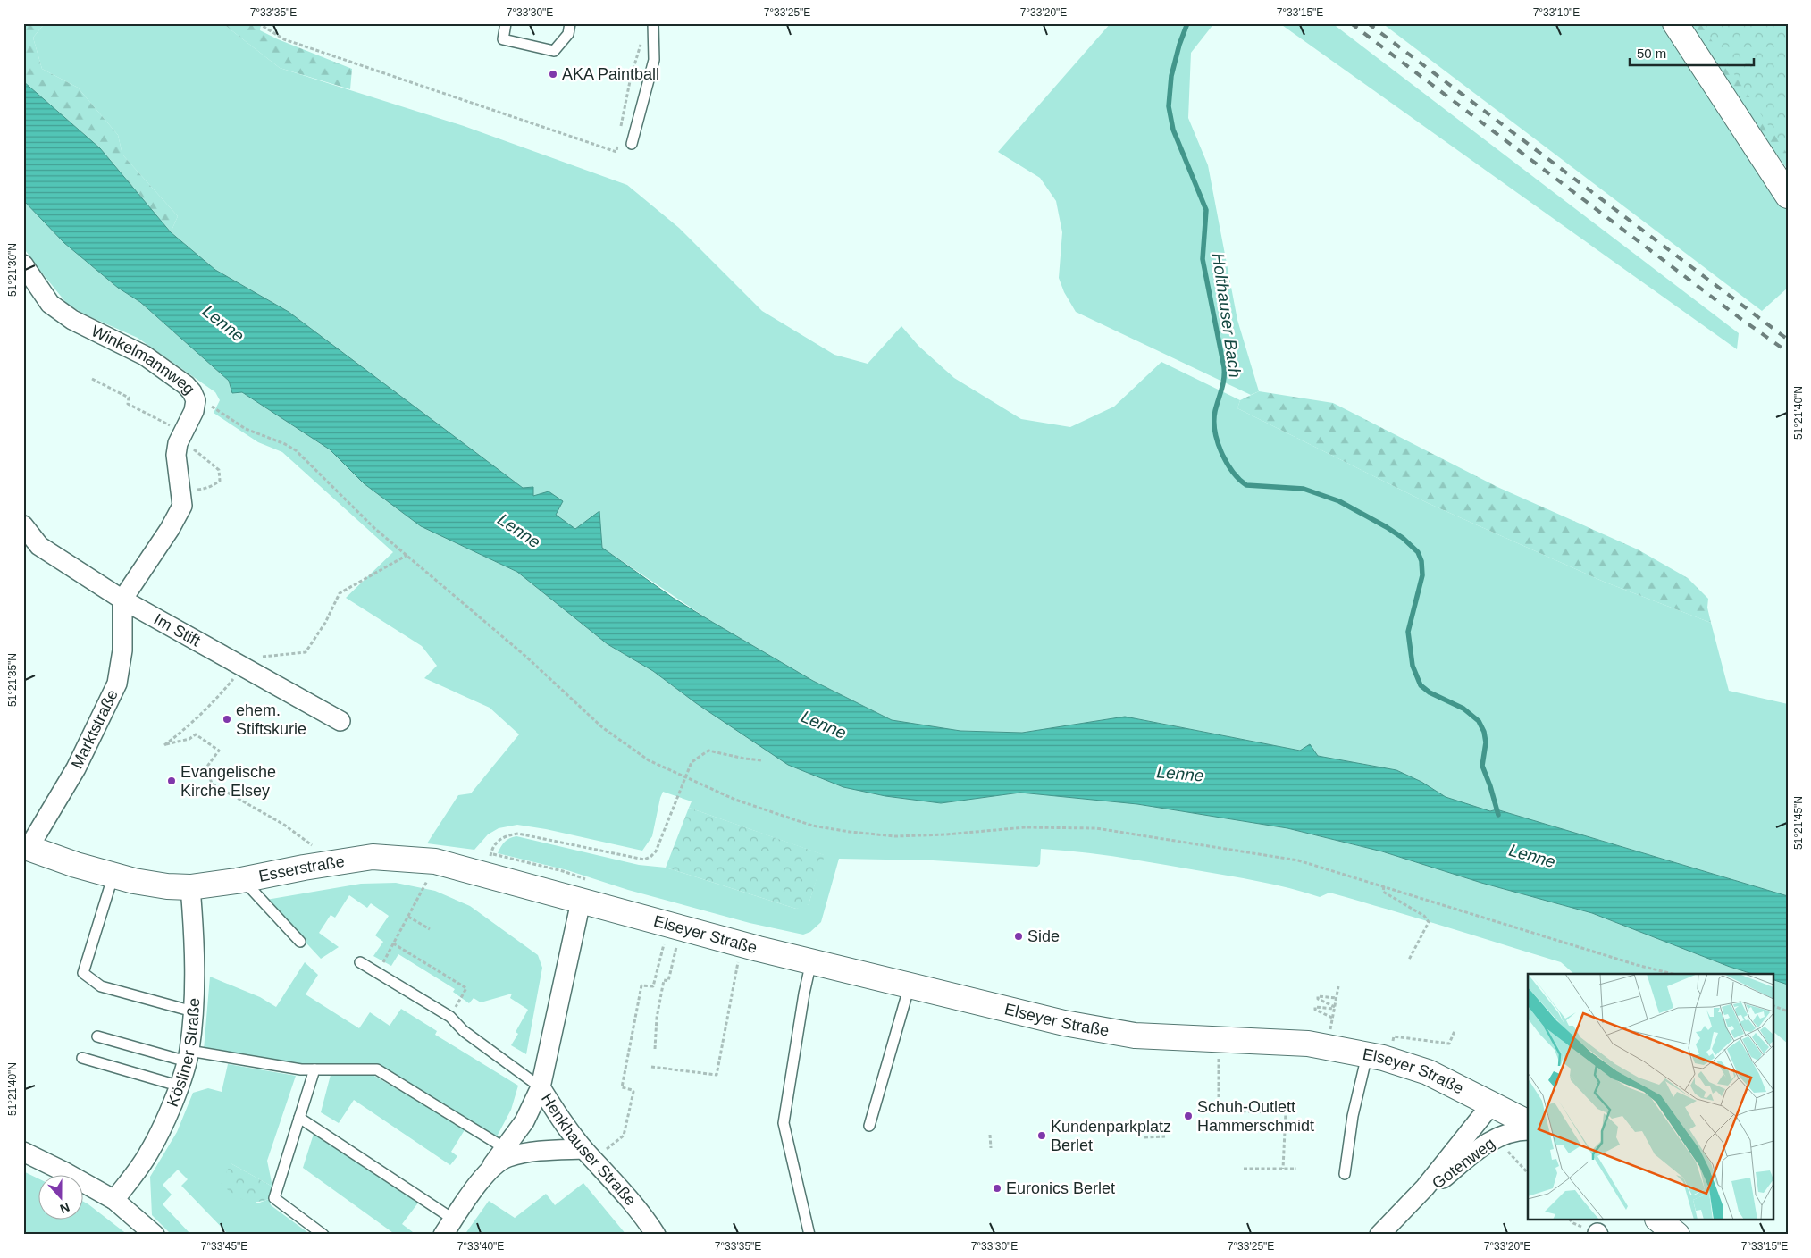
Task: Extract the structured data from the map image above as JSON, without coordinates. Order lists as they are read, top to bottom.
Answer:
{
  "streets": {
    "main road": ["Esserstraße", "Elseyer Straße"],
    "street": [
      "Winkelmannweg",
      "Im Stift",
      "Marktstraße",
      "Kösliner Straße",
      "Henkhauser Straße",
      "Gotenweg"
    ]
  },
  "crossings": [
    ["Winkelmannweg", "Im Stift"],
    ["Winkelmannweg", "Marktstraße"],
    ["Im Stift", "Marktstraße"],
    ["Marktstraße", "Esserstraße"],
    ["Esserstraße", "Elseyer Straße"],
    ["Esserstraße", "Kösliner Straße"],
    ["Esserstraße", "Henkhauser Straße"],
    ["Elseyer Straße", "Henkhauser Straße"],
    ["Elseyer Straße", "Gotenweg"]
  ],
  "water": ["Holthauser Bach", "Lenne"],
  "places": [
    "AKA Paintball",
    "ehem. Stiftskurie",
    "Evangelische Kirche Elsey",
    "Side",
    "Schuh-Outlett Hammerschmidt",
    "Kundenparkplatz Berlet",
    "Euronics Berlet"
  ],
  "scale_bar": "50 m",
  "north": "bottom",
  "coordinates": [
    "7°33'35\"E",
    "7°33'30\"E",
    "7°33'25\"E",
    "7°33'20\"E",
    "7°33'15\"E",
    "7°33'10\"E",
    "51°21'30\"N",
    "51°21'40\"N",
    "51°21'35\"N",
    "51°21'45\"N",
    "7°33'45\"E",
    "7°33'40\"E"
  ]
}
